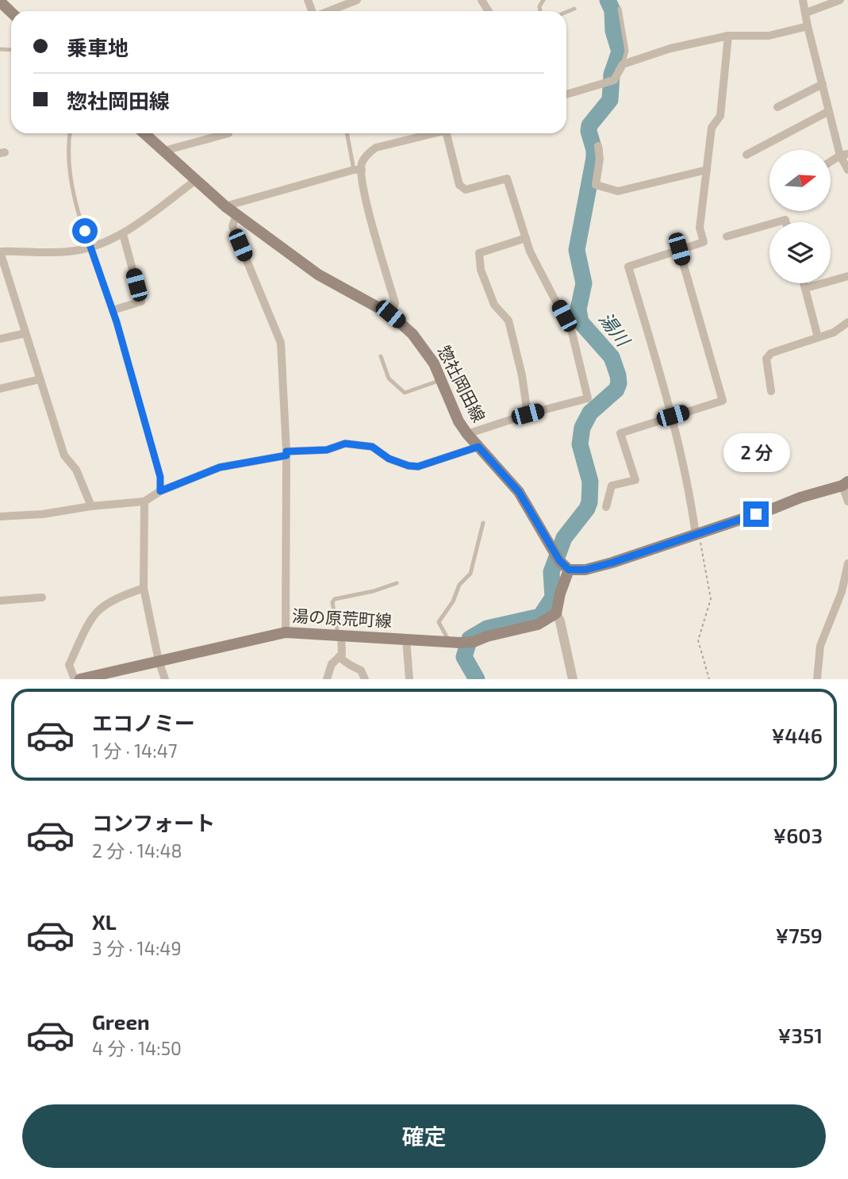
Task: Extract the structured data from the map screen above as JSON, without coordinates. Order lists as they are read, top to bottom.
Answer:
{
  "streets": {
    "main road": ["惣社岡田線", "湯の原荒町線"]
  },
  "water": ["湯川"],
  "north": "right",
  "page": {
    "banner": ["乗車地", "惣社岡田線"],
    "bubble": "2 分",
    "list": [
      {
        "name": "エコノミー",
        "note": "1 分 · 14:47",
        "value": "¥446"
      },
      {
        "name": "コンフォート",
        "note": "2 分 · 14:48",
        "value": "¥603"
      },
      {
        "name": "XL",
        "note": "3 分 · 14:49",
        "value": "¥759"
      },
      {
        "name": "Green",
        "note": "4 分 · 14:50",
        "value": "¥351"
      }
    ],
    "buttons": "確定"
  }
}
